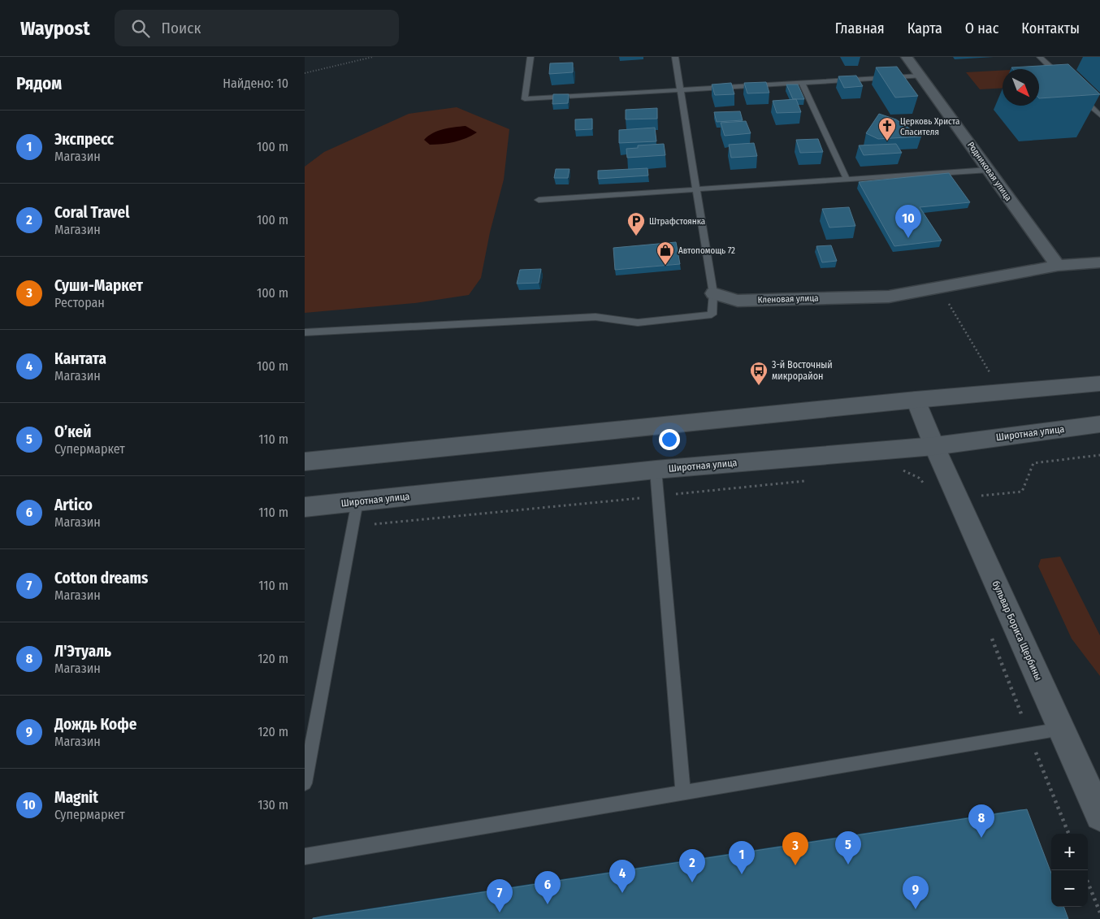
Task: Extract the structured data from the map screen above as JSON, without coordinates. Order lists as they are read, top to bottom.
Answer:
{
  "streets": {
    "main road": ["Широтная улица", "бульвар Бориса Щербины"],
    "street": ["Родниковая улица", "Кленовая улица"]
  },
  "crossings": [
    ["Родниковая улица", "Кленовая улица"],
    ["Широтная улица", "бульвар Бориса Щербины"]
  ],
  "places": {
    "church": ["Церковь Христа Спасителя"],
    "parking": ["Штрафстоянка"],
    "shop": ["Автопомощь 72"],
    "bus stop": ["3-й Восточный микрорайон"]
  },
  "north": "bottom right",
  "page": {
    "header": "Waypost",
    "search": "Поиск",
    "nav": [
      "Главная",
      "Карта",
      "О нас",
      "Контакты"
    ],
    "heading": ["Рядом", "Найдено: 10"],
    "list": [
      {
        "mark": "1",
        "name": "Экспресс",
        "note": "Магазин",
        "value": "100 m"
      },
      {
        "mark": "2",
        "name": "Coral Travel",
        "note": "Магазин",
        "value": "100 m"
      },
      {
        "mark": "3",
        "name": "Суши-Маркет",
        "note": "Ресторан",
        "value": "100 m"
      },
      {
        "mark": "4",
        "name": "Кантата",
        "note": "Магазин",
        "value": "100 m"
      },
      {
        "mark": "5",
        "name": "О’кей",
        "note": "Супермаркет",
        "value": "110 m"
      },
      {
        "mark": "6",
        "name": "Artico",
        "note": "Магазин",
        "value": "110 m"
      },
      {
        "mark": "7",
        "name": "Cotton dreams",
        "note": "Магазин",
        "value": "110 m"
      },
      {
        "mark": "8",
        "name": "Л'Этуаль",
        "note": "Магазин",
        "value": "120 m"
      },
      {
        "mark": "9",
        "name": "Дождь Кофе",
        "note": "Магазин",
        "value": "120 m"
      },
      {
        "mark": "10",
        "name": "Magnit",
        "note": "Супермаркет",
        "value": "130 m"
      }
    ],
    "pins": [
      "10",
      "8",
      "5",
      "3",
      "1",
      "2",
      "4",
      "6",
      "9",
      "7"
    ],
    "map_buttons": ["+", "−"]
  }
}
